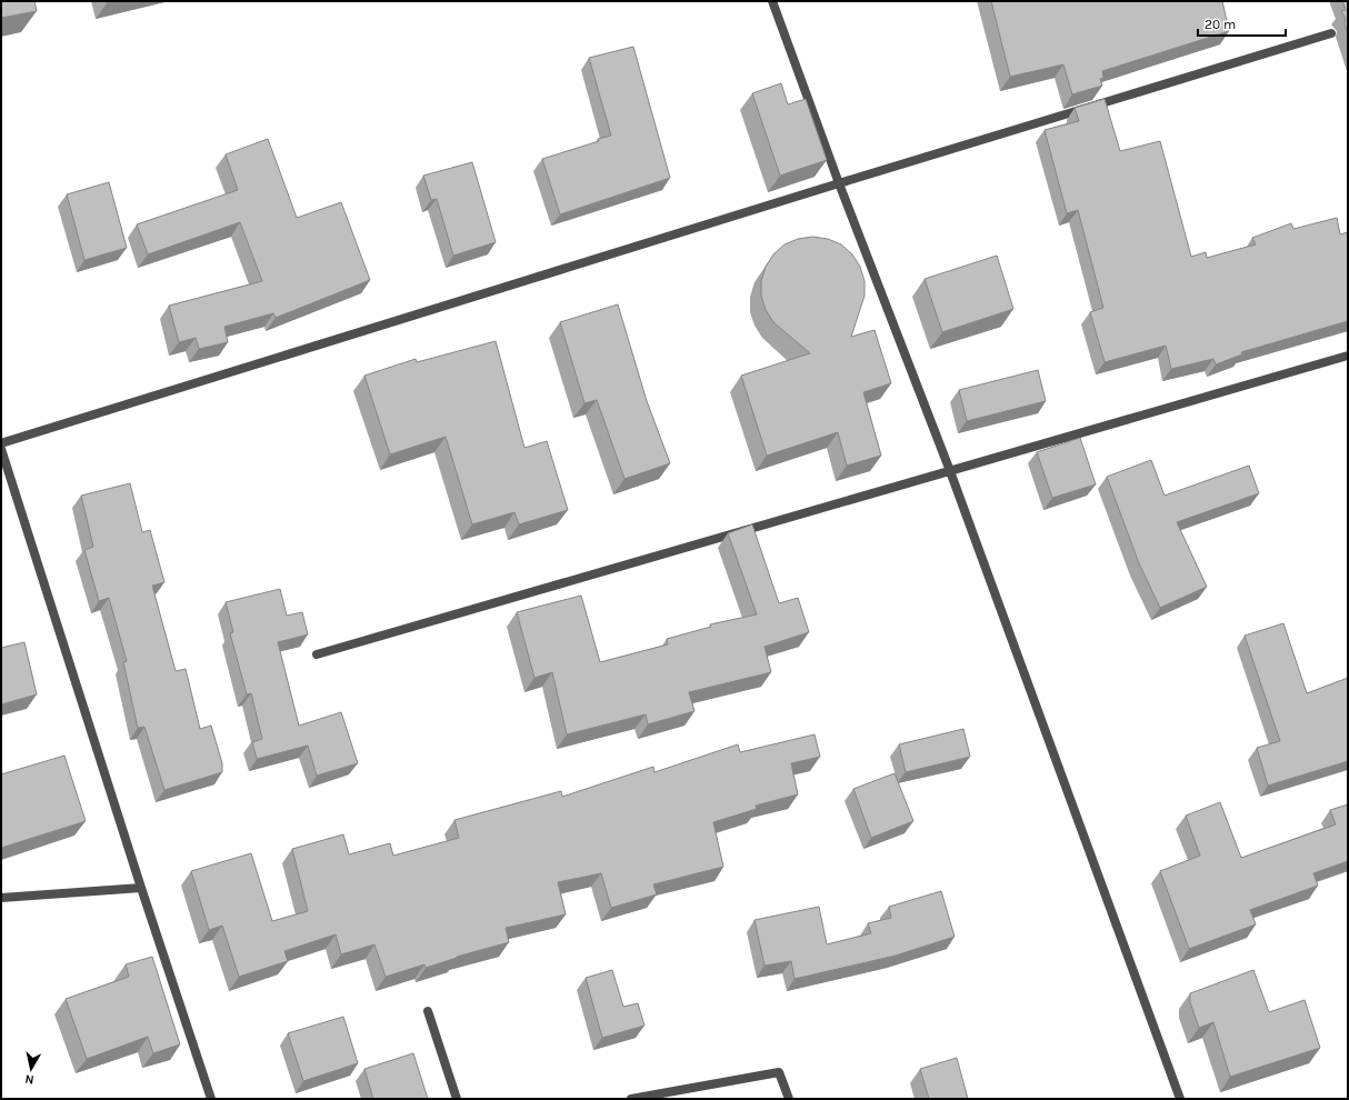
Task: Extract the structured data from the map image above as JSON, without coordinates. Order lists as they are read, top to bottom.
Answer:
{
  "scale_bar": "20 m",
  "north": "bottom"
}
